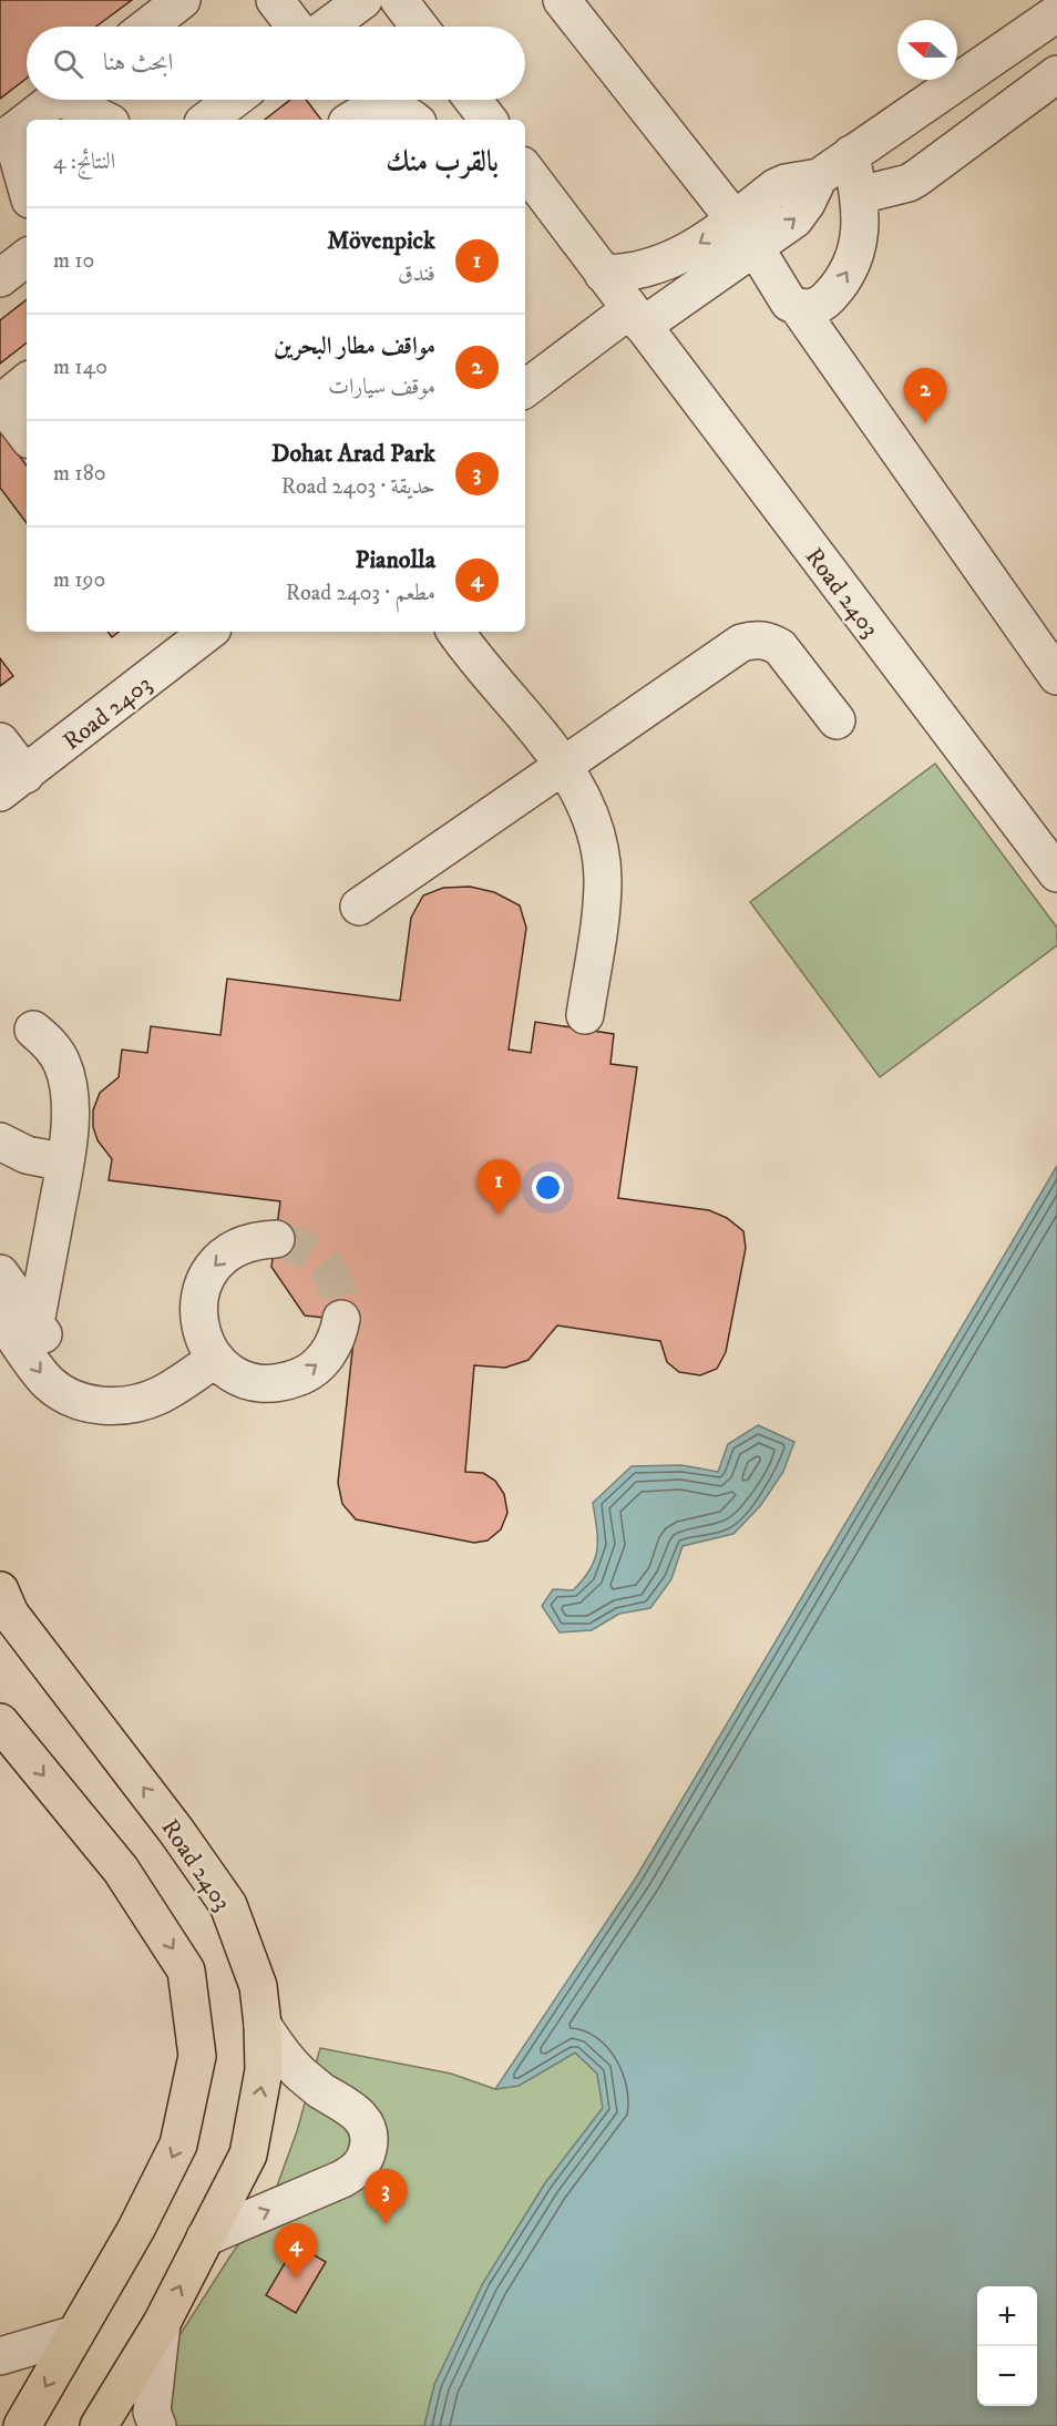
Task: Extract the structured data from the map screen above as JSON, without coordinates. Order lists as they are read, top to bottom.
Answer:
{
  "streets": {
    "main road": ["Road 2403"]
  },
  "one_way": ["Road 2403"],
  "north": "left",
  "page": {
    "search": "ابحث هنا",
    "heading": ["بالقرب منك", "النتائج: 4"],
    "list": [
      {
        "mark": "1",
        "name": "Mövenpick",
        "note": "فندق",
        "value": "10 m"
      },
      {
        "mark": "2",
        "name": "مواقف مطار البحرين",
        "note": "موقف سيارات",
        "value": "140 m"
      },
      {
        "mark": "3",
        "name": "Dohat Arad Park",
        "note": "حديقة · Road 2403",
        "value": "180 m"
      },
      {
        "mark": "4",
        "name": "Pianolla",
        "note": "مطعم · Road 2403",
        "value": "190 m"
      }
    ],
    "pins": [
      "2",
      "1",
      "3",
      "4"
    ],
    "map_buttons": ["+", "−"]
  }
}
